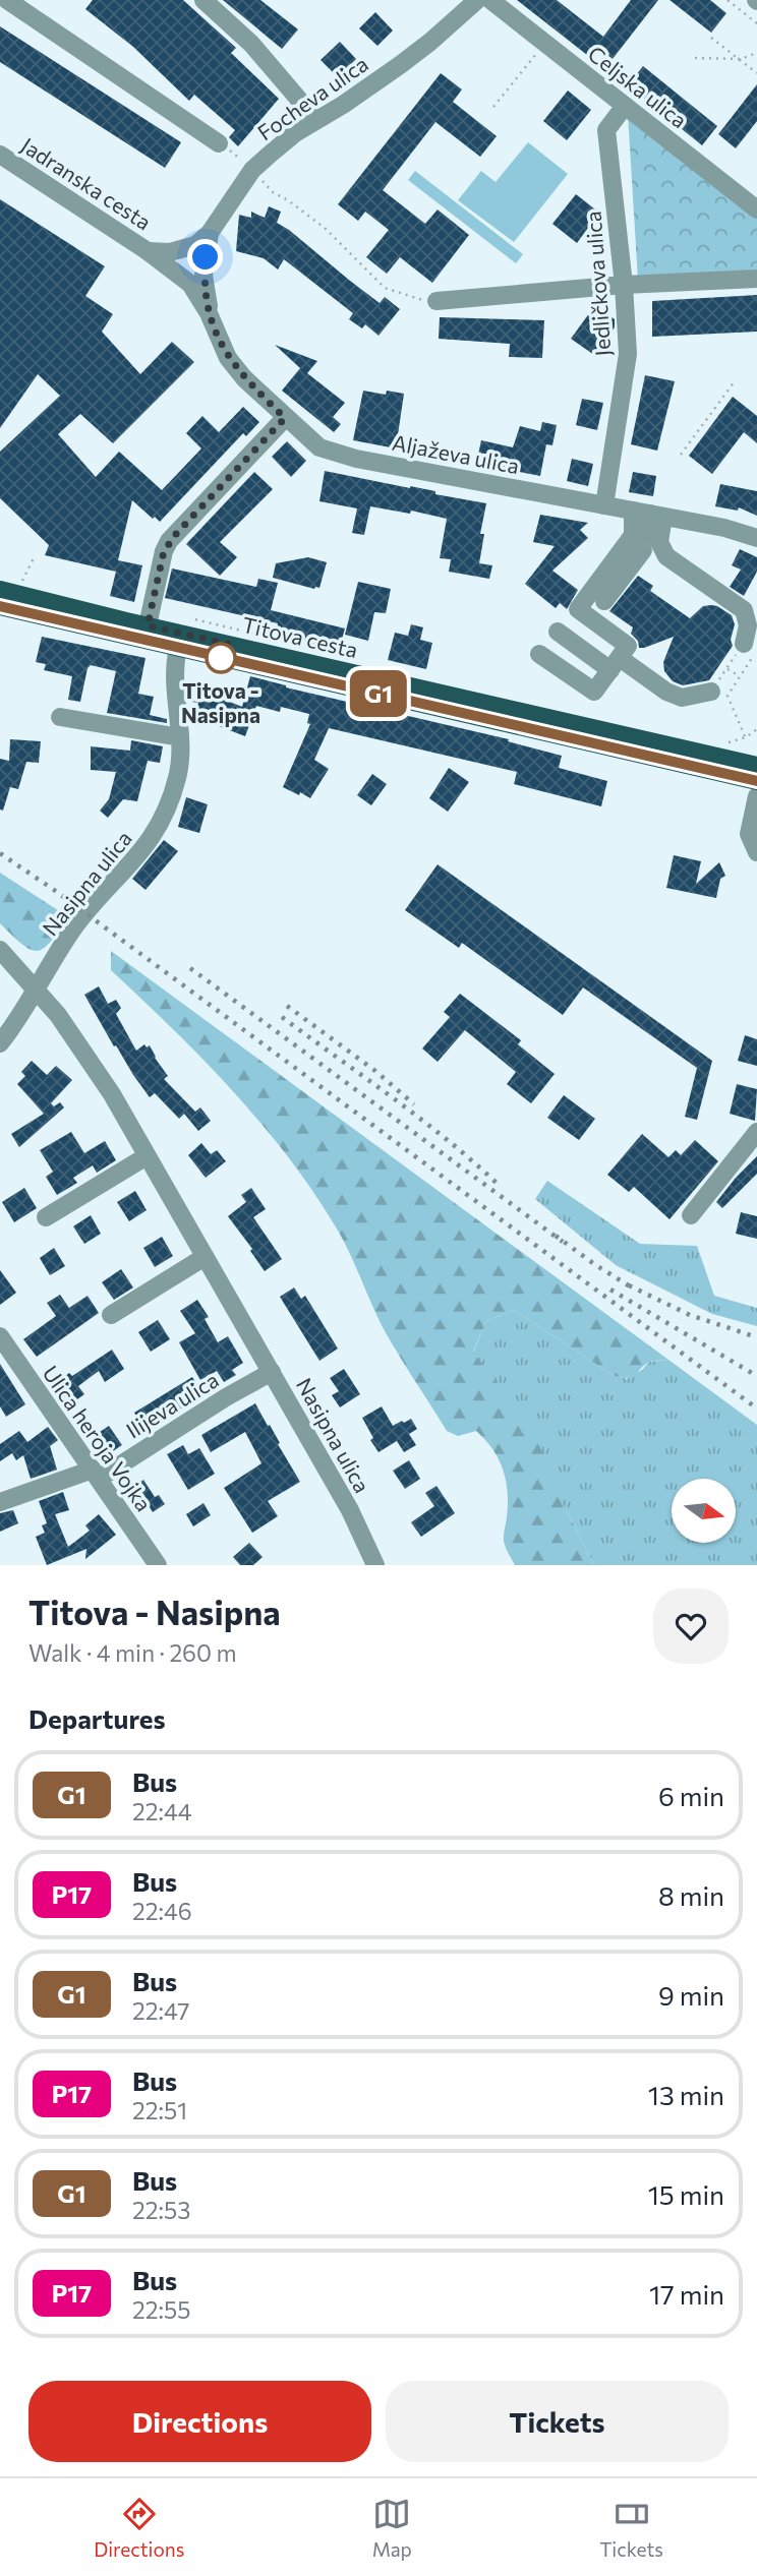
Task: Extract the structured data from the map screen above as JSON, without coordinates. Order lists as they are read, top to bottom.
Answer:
{
  "streets": {
    "main road": ["Titova cesta"],
    "street": [
      "Celjska ulica",
      "Focheva ulica",
      "Jadranska cesta",
      "Jedličkova ulica",
      "Aljaževa ulica",
      "Nasipna ulica",
      "Ilijeva ulica",
      "Ulica heroja Vojka"
    ]
  },
  "crossings": [
    ["Celjska ulica", "Jedličkova ulica"],
    ["Focheva ulica", "Jadranska cesta"],
    ["Focheva ulica", "Aljaževa ulica"],
    ["Jadranska cesta", "Aljaževa ulica"],
    ["Jedličkova ulica", "Aljaževa ulica"],
    ["Titova cesta", "Nasipna ulica"],
    ["Nasipna ulica", "Ilijeva ulica"],
    ["Ilijeva ulica", "Ulica heroja Vojka"]
  ],
  "places": ["Titova - Nasipna"],
  "lines": ["bus line G1"],
  "north": "right",
  "page": {
    "on_map": "G1",
    "heading": [
      ["Titova - Nasipna", "Walk · 4 min · 260 m"],
      "Departures"
    ],
    "list": [
      {
        "mark": "G1",
        "name": "Bus",
        "note": "22:44",
        "value": "6 min"
      },
      {
        "mark": "P17",
        "name": "Bus",
        "note": "22:46",
        "value": "8 min"
      },
      {
        "mark": "G1",
        "name": "Bus",
        "note": "22:47",
        "value": "9 min"
      },
      {
        "mark": "P17",
        "name": "Bus",
        "note": "22:51",
        "value": "13 min"
      },
      {
        "mark": "G1",
        "name": "Bus",
        "note": "22:53",
        "value": "15 min"
      },
      {
        "mark": "P17",
        "name": "Bus",
        "note": "22:55",
        "value": "17 min"
      }
    ],
    "buttons": ["Directions", "Tickets"],
    "tabs": ["Directions", "Map", "Tickets"]
  }
}
